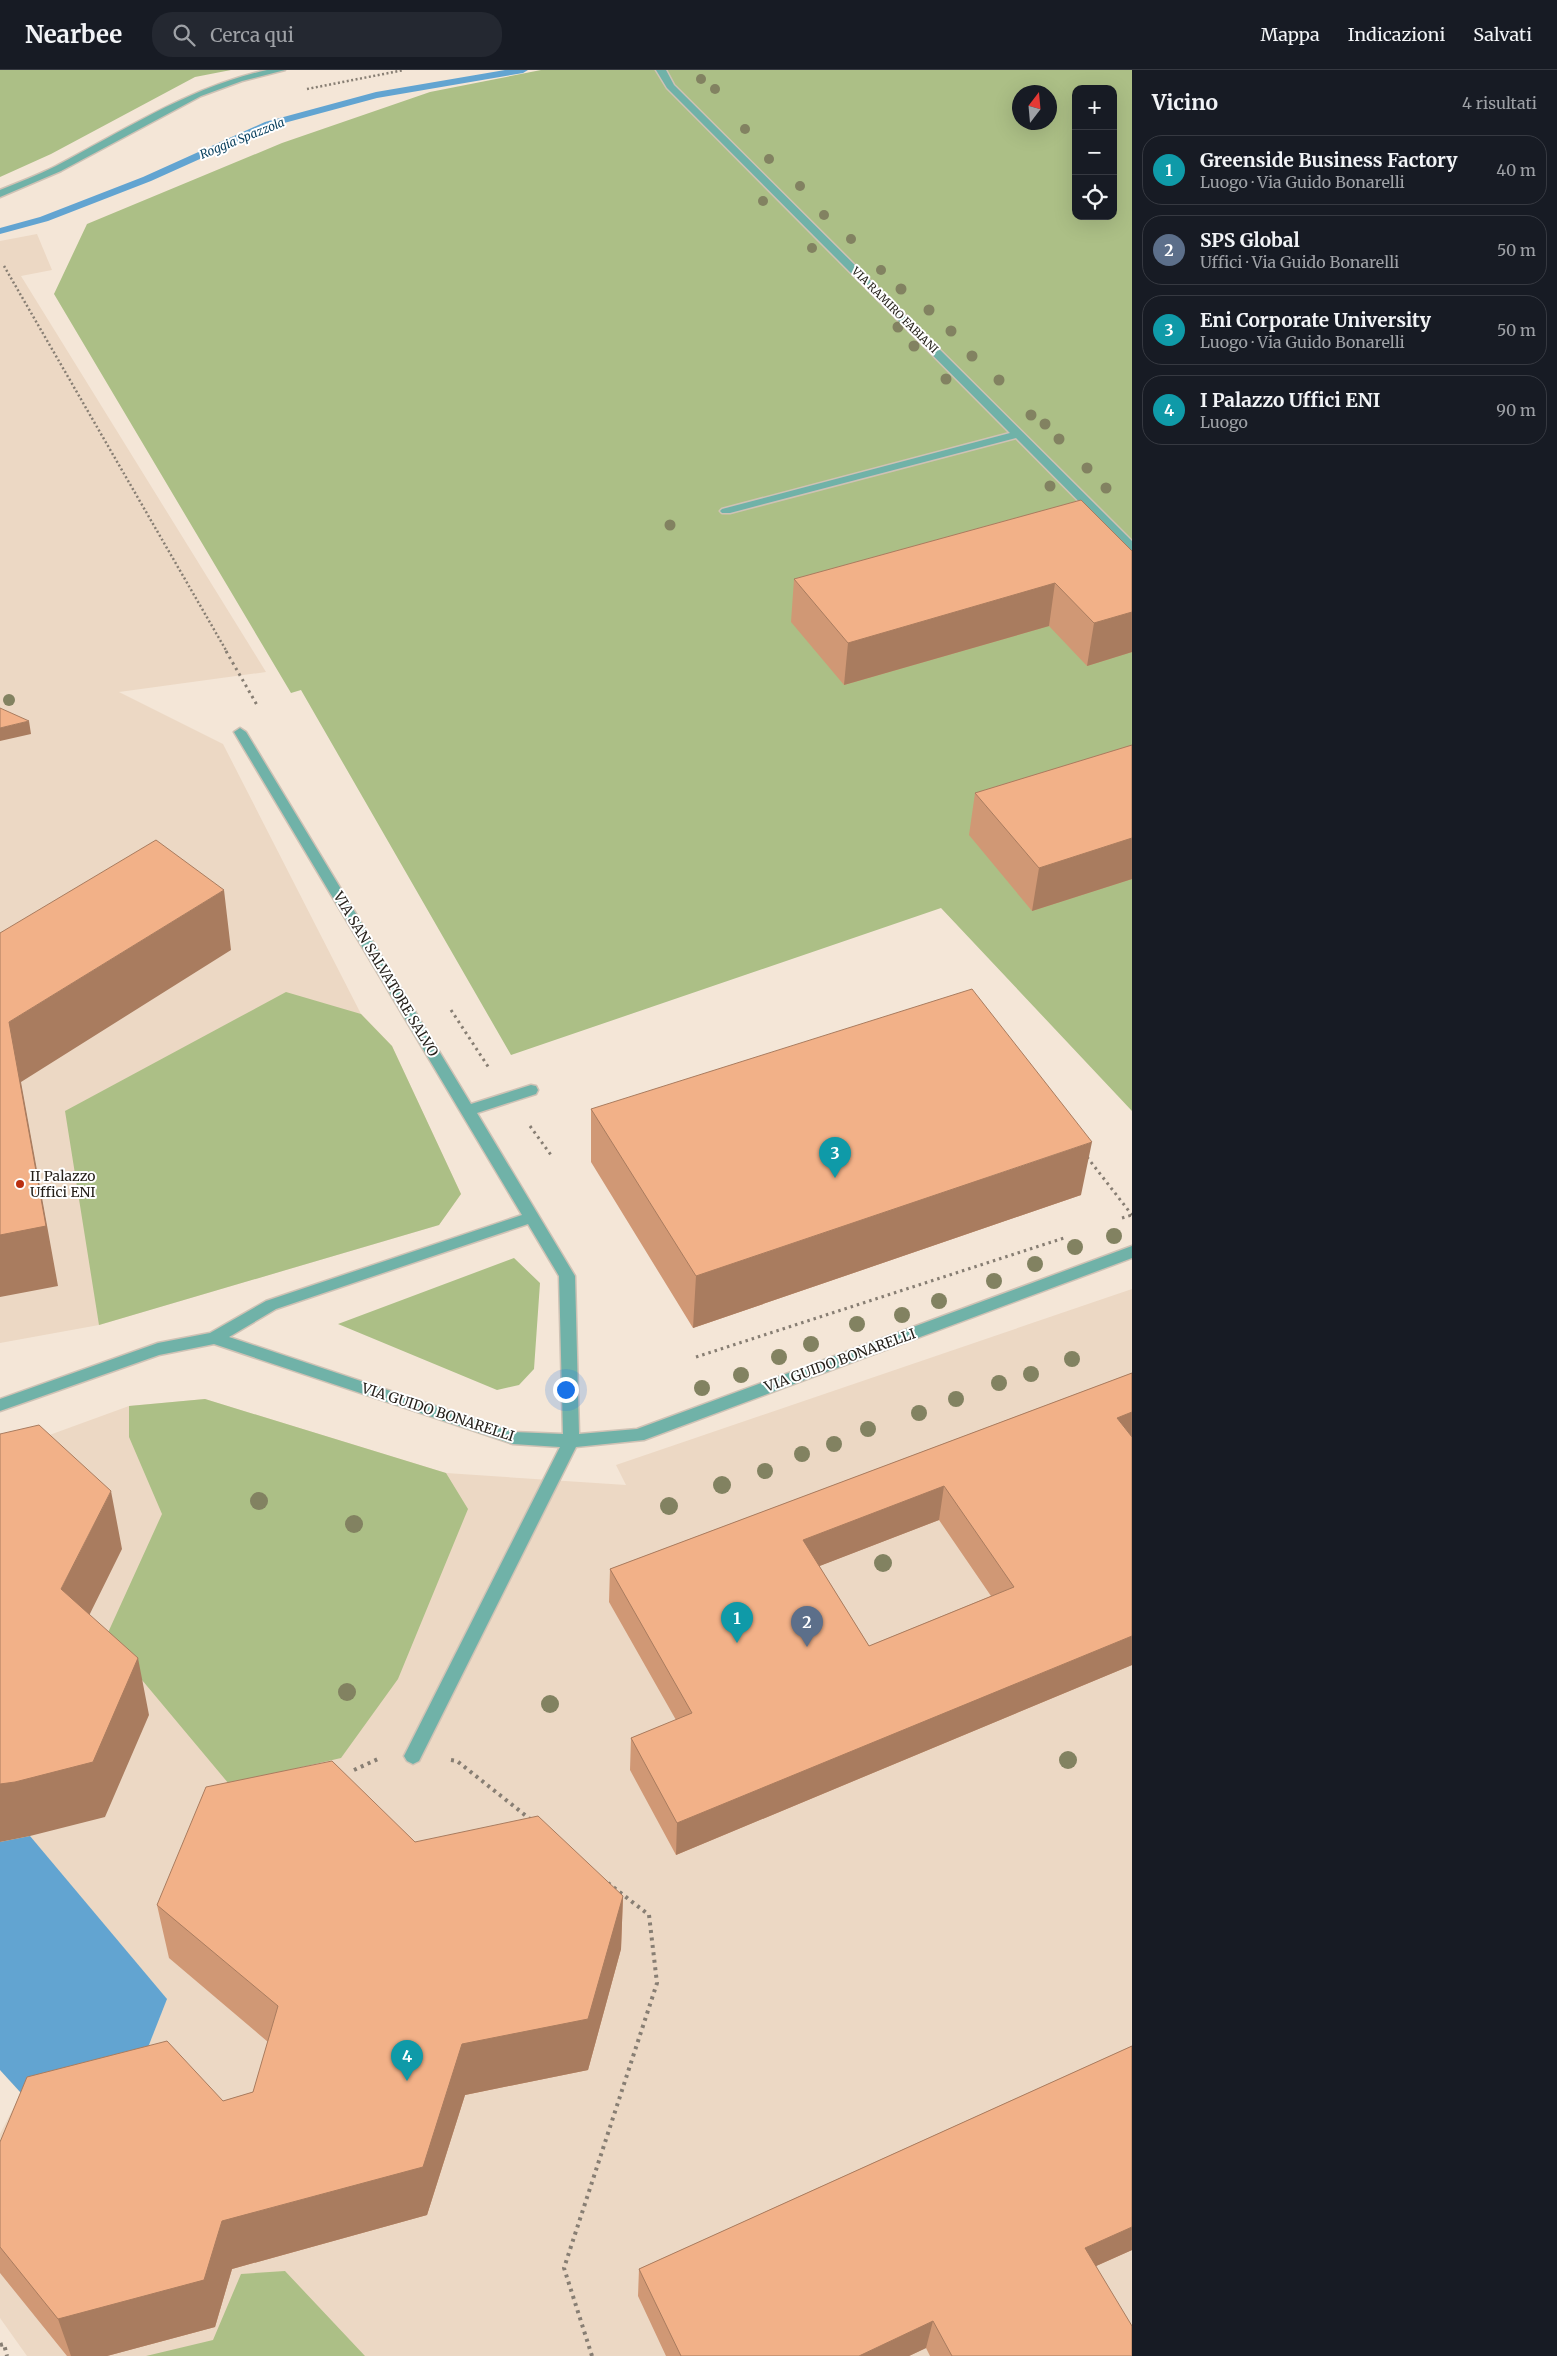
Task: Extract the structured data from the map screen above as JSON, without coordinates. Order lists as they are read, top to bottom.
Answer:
{
  "streets": {
    "street": ["VIA RAMIRO FABIANI", "VIA SAN SALVATORE SALVO", "VIA GUIDO BONARELLI"]
  },
  "crossings": [
    ["VIA SAN SALVATORE SALVO", "VIA GUIDO BONARELLI"]
  ],
  "water": ["Roggia Spazzola"],
  "places": ["II Palazzo Uffici ENI"],
  "north": "top",
  "page": {
    "header": "Nearbee",
    "search": "Cerca qui",
    "nav": ["Mappa", "Indicazioni", "Salvati"],
    "heading": ["Vicino", "4 risultati"],
    "map_buttons": ["+", "−"],
    "list": [
      {
        "mark": "1",
        "name": "Greenside Business Factory",
        "note": "Luogo · Via Guido Bonarelli",
        "value": "40 m"
      },
      {
        "mark": "2",
        "name": "SPS Global",
        "note": "Uffici · Via Guido Bonarelli",
        "value": "50 m"
      },
      {
        "mark": "3",
        "name": "Eni Corporate University",
        "note": "Luogo · Via Guido Bonarelli",
        "value": "50 m"
      },
      {
        "mark": "4",
        "name": "I Palazzo Uffici ENI",
        "note": "Luogo",
        "value": "90 m"
      }
    ],
    "pins": [
      "3",
      "1",
      "2",
      "4"
    ]
  }
}
